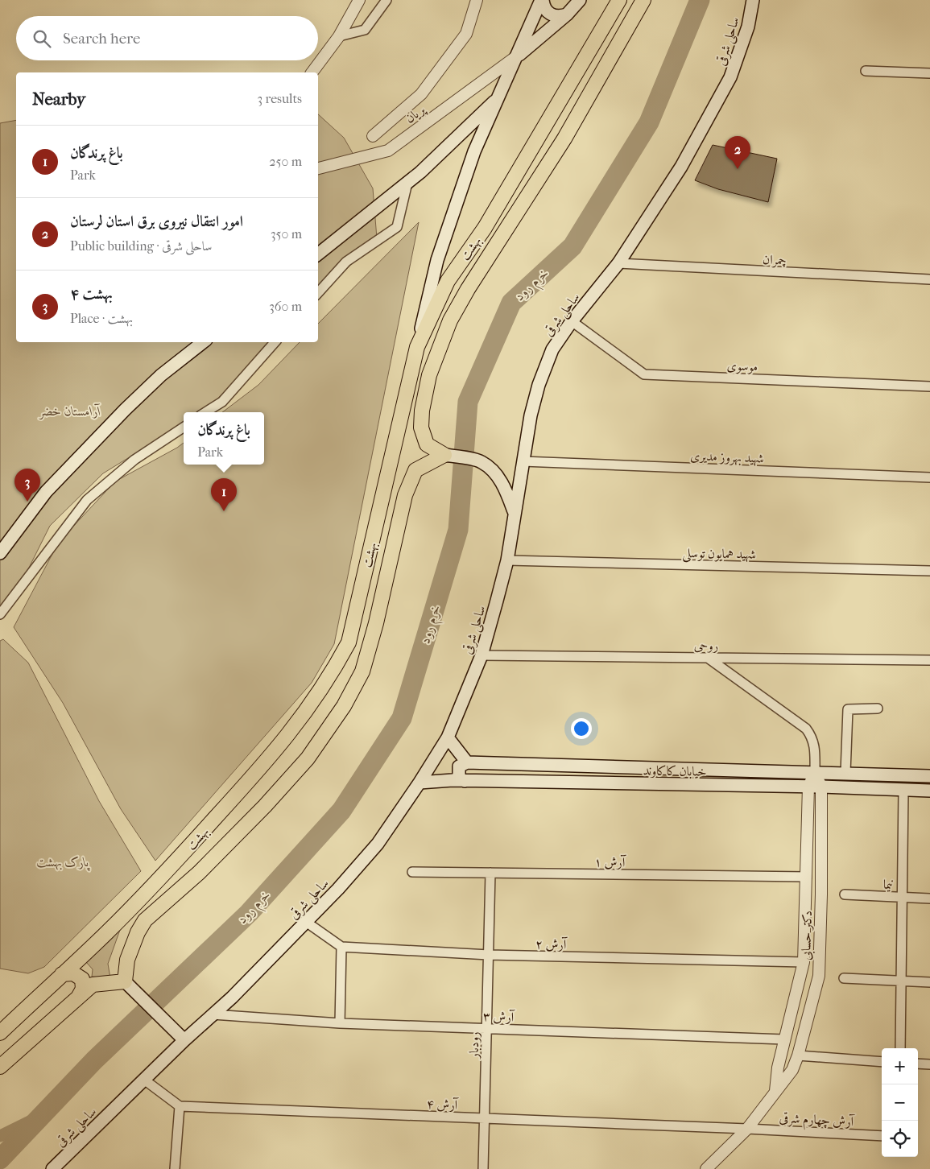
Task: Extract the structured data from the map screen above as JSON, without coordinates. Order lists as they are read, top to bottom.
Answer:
{
  "streets": {
    "main road": ["ساحلی شرقی", "بهشت", "خیابان کاکاوند"],
    "street": [
      "پریان",
      "چمران",
      "موسوی",
      "شهید بهروز مدیری",
      "شهید همایون توسلی",
      "روحی",
      "آرش ۱",
      "نیما",
      "دکتر حسابی",
      "آرش ۲",
      "آرش ۳",
      "رودبار",
      "آرش ۴",
      "آرش چهارم شرقی"
    ]
  },
  "crossings": [
    ["ساحلی شرقی", "چمران"],
    ["ساحلی شرقی", "موسوی"],
    ["ساحلی شرقی", "شهید بهروز مدیری"],
    ["ساحلی شرقی", "شهید همایون توسلی"],
    ["ساحلی شرقی", "روحی"],
    ["ساحلی شرقی", "خیابان کاکاوند"],
    ["ساحلی شرقی", "آرش ۳"],
    ["روحی", "دکتر حسابی"],
    ["خیابان کاکاوند", "دکتر حسابی"],
    ["آرش ۱", "دکتر حسابی"],
    ["آرش ۱", "رودبار"],
    ["دکتر حسابی", "آرش ۲"],
    ["دکتر حسابی", "آرش ۳"],
    ["دکتر حسابی", "آرش ۴"],
    ["دکتر حسابی", "آرش چهارم شرقی"],
    ["آرش ۲", "رودبار"],
    ["آرش ۳", "رودبار"],
    ["رودبار", "آرش ۴"],
    ["آرش ۴", "آرش چهارم شرقی"]
  ],
  "water": ["خرم رود"],
  "parks": ["آرامستان خضر", "پارک بهشت"],
  "page": {
    "search": "Search here",
    "heading": ["Nearby", "3 results"],
    "list": [
      {
        "mark": "1",
        "name": "باغ پرندگان",
        "note": "Park",
        "value": "250 m"
      },
      {
        "mark": "2",
        "name": "امور انتقال نیروی برق استان لرستان",
        "note": "Public building · ساحلی شرقی",
        "value": "350 m"
      },
      {
        "mark": "3",
        "name": "بهشت ۴",
        "note": "Place · بهشت",
        "value": "360 m"
      }
    ],
    "pins": ["2", "3", "1"],
    "popup": ["باغ پرندگان", "Park"],
    "map_buttons": ["+", "−"]
  }
}
